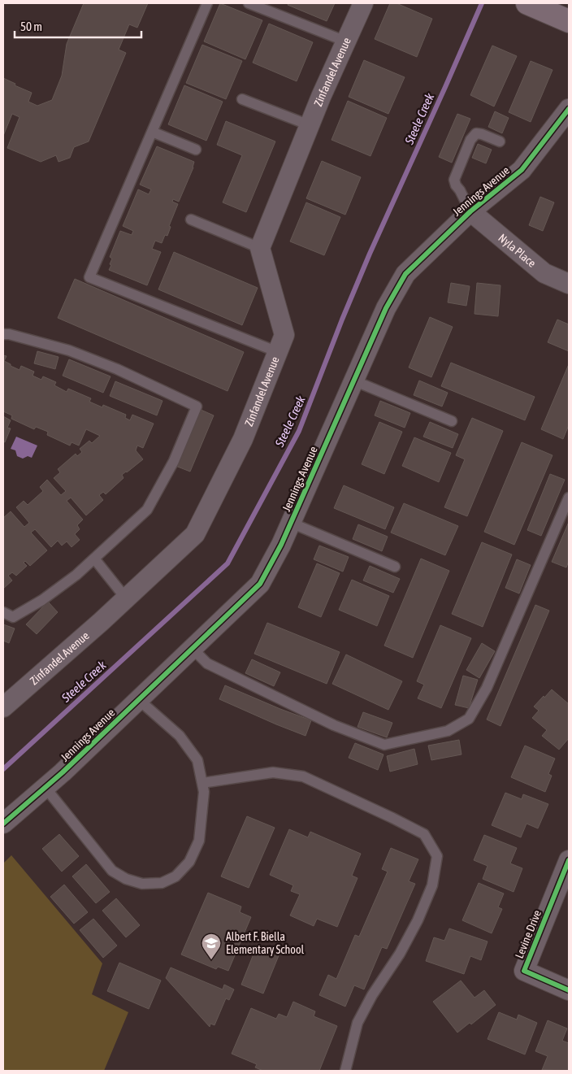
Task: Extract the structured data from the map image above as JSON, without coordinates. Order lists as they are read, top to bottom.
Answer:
{
  "streets": {
    "street": [
      "Zinfandel Avenue",
      "Jennings Avenue",
      "Nyla Place",
      "Levine Drive"
    ]
  },
  "crossings": [
    ["Jennings Avenue", "Nyla Place"]
  ],
  "water": ["Steele Creek"],
  "places": {
    "school or university": ["Albert F. Biella Elementary School"]
  },
  "scale_bar": "50 m"
}
